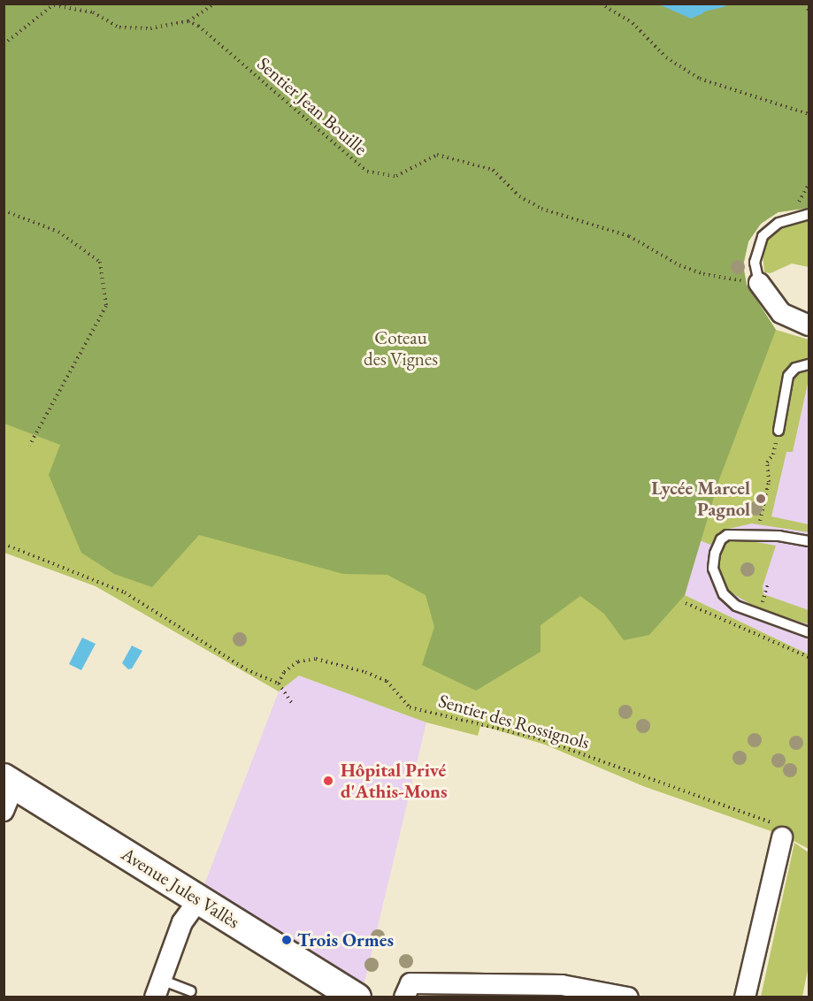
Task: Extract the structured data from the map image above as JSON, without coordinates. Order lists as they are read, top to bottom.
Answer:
{
  "streets": {
    "main road": ["Avenue Jules Vallès"],
    "path": ["Sentier Jean Bouille", "Sentier des Rossignols"]
  },
  "parks": ["Coteau des Vignes"],
  "places": ["Lycée Marcel Pagnol", "Hôpital Privé d'Athis-Mons", "Trois Ormes"]
}
